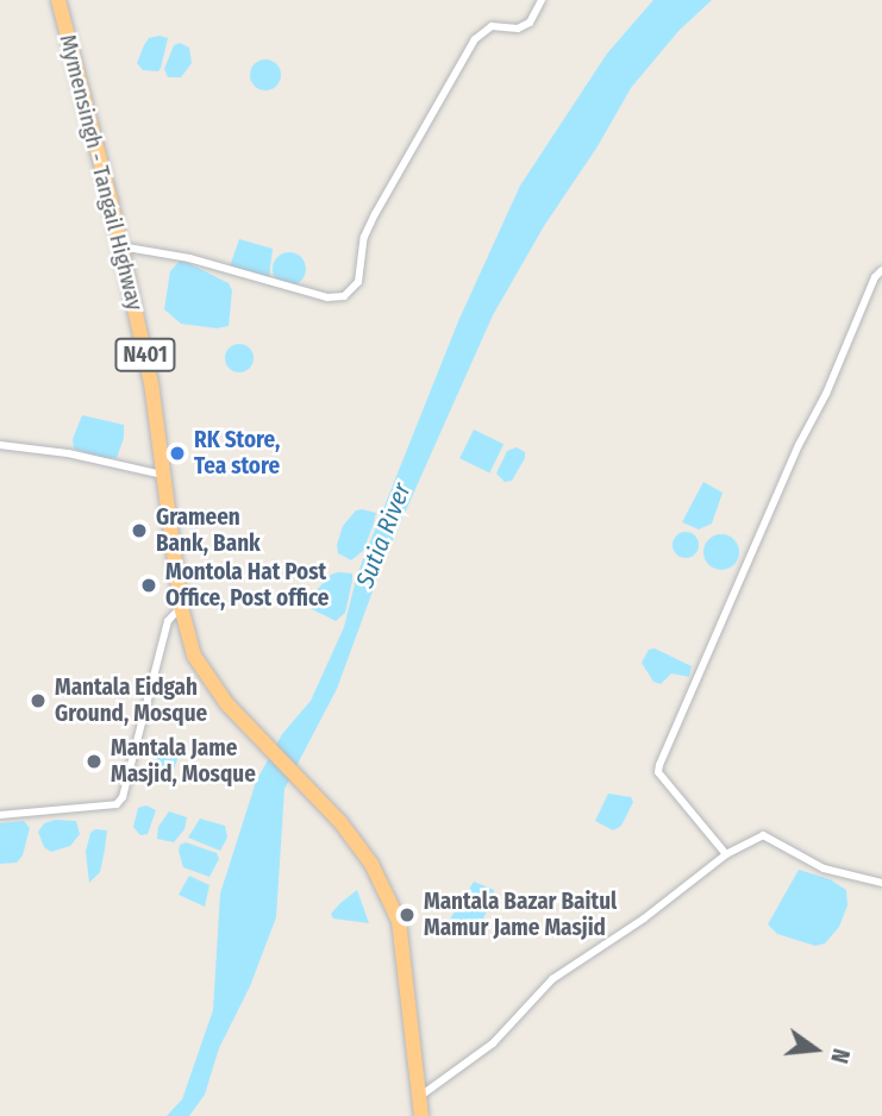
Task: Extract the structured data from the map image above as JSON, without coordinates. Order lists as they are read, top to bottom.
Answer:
{
  "streets": {
    "highway": ["Mymensingh - Tangail Highway", "N401"]
  },
  "water": ["Sutia River"],
  "places": [
    "RK Store, Tea store",
    "Grameen Bank, Bank",
    "Montola Hat Post Office, Post office",
    "Mantala Eidgah Ground, Mosque",
    "Mantala Jame Masjid, Mosque",
    "Mantala Bazar Baitul Mamur Jame Masjid"
  ],
  "north": "right"
}
